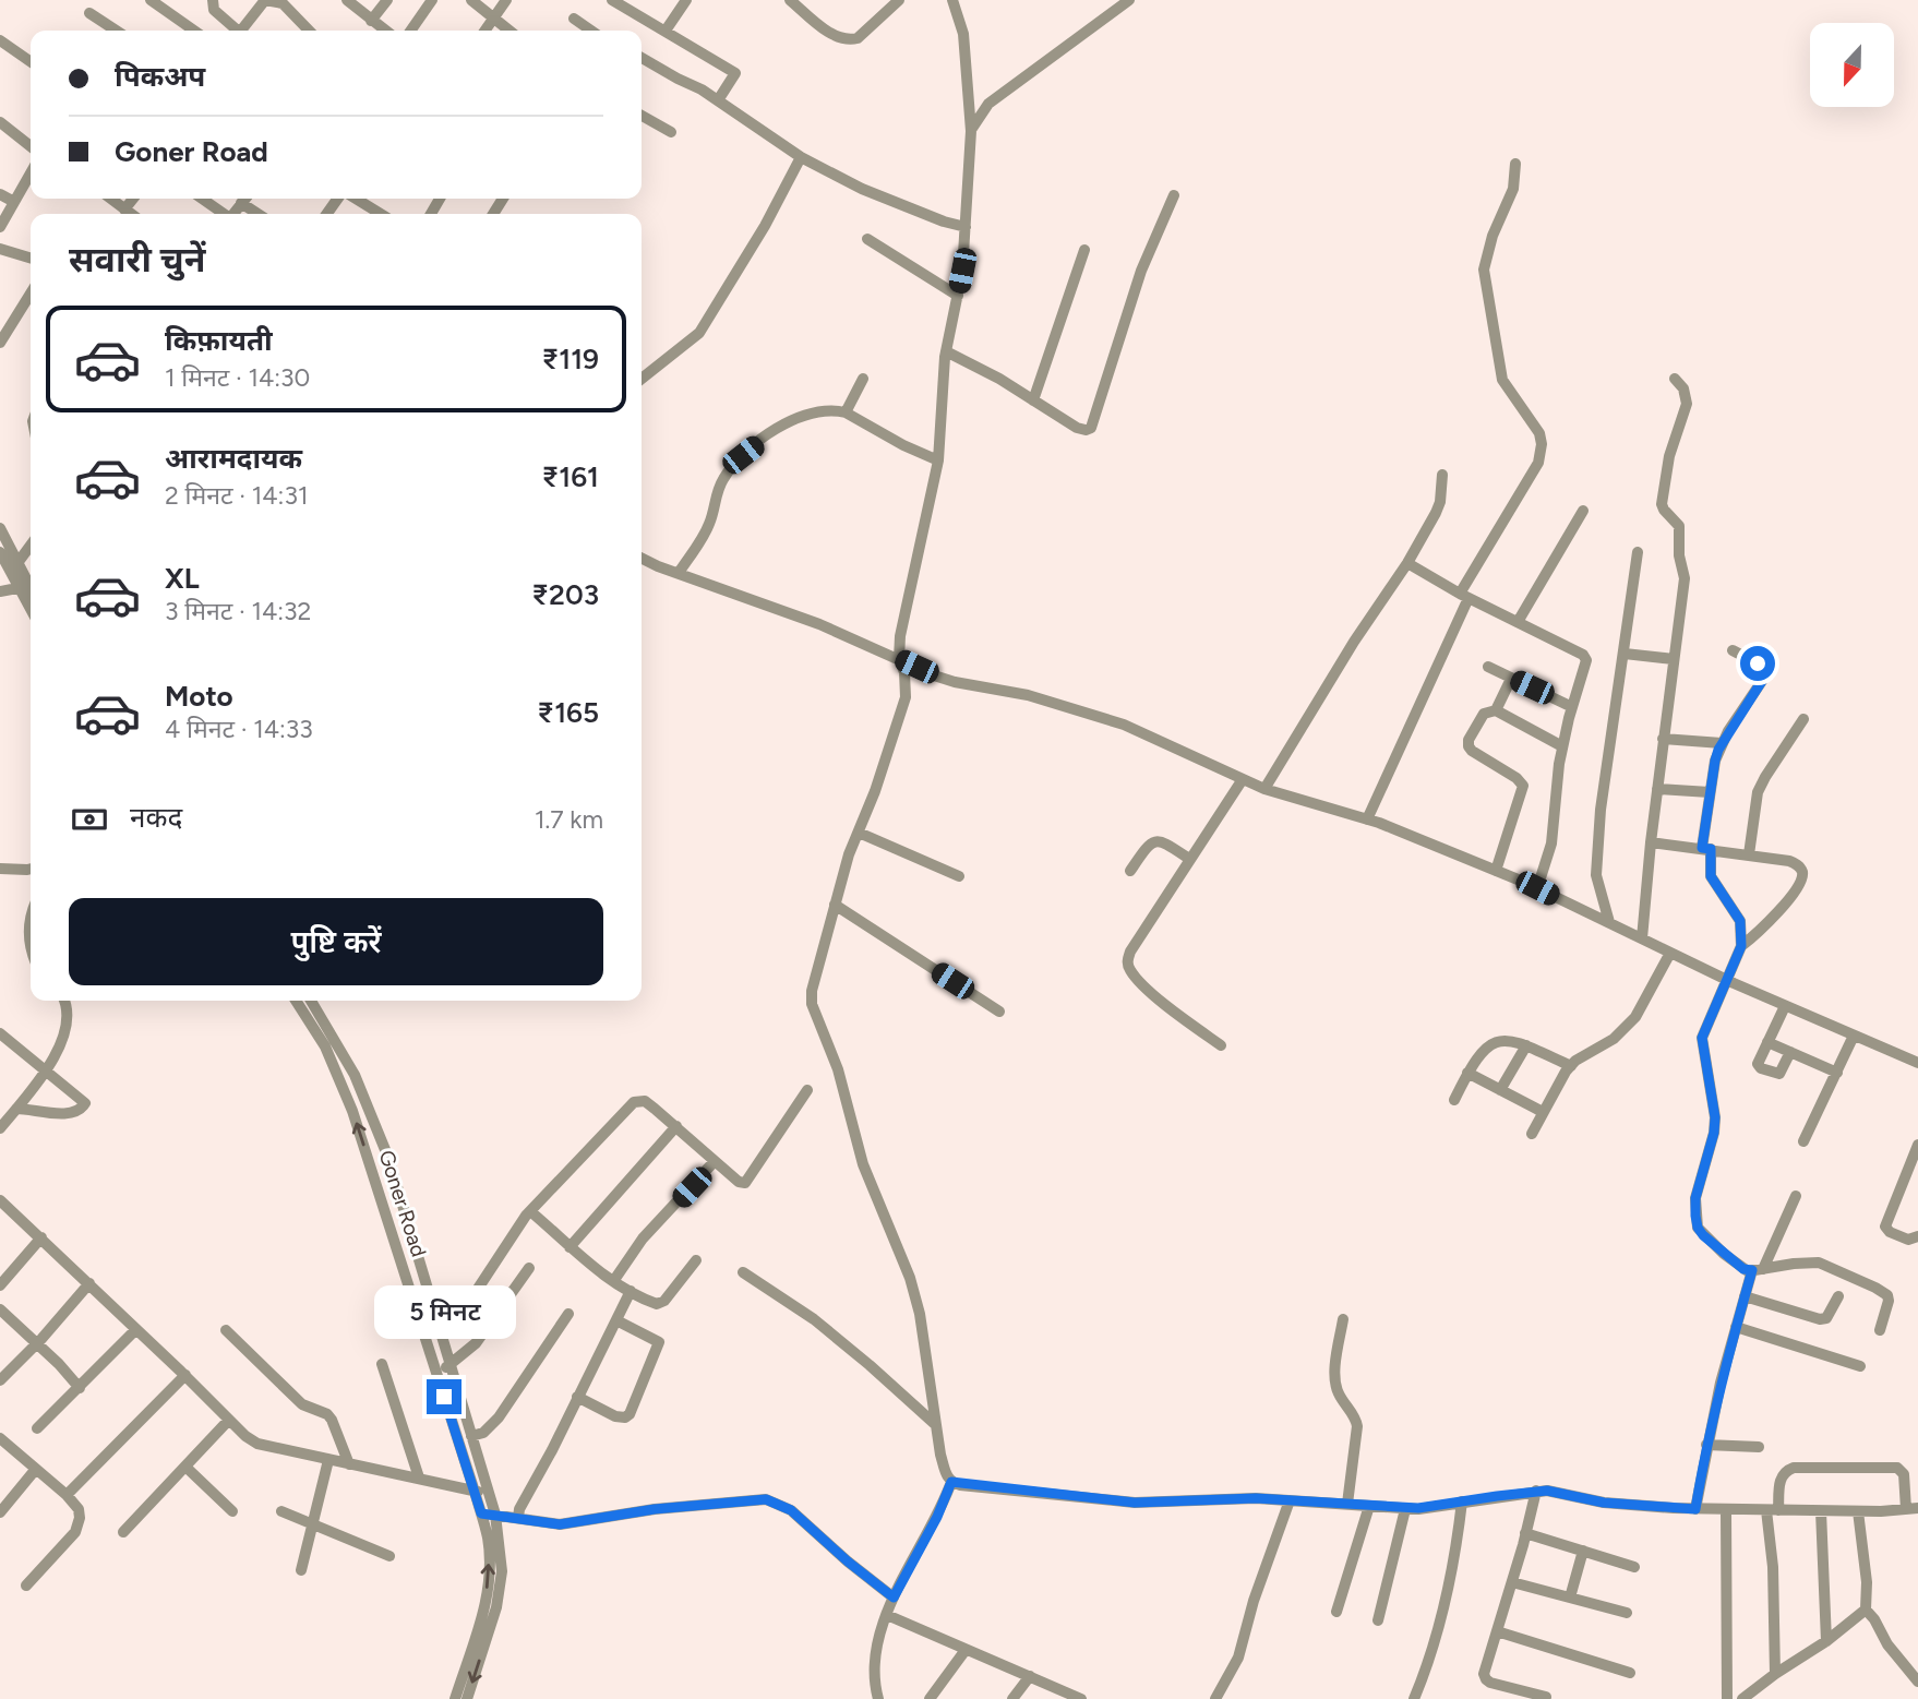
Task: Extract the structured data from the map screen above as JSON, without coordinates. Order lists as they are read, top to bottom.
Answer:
{
  "streets": {
    "street": ["Goner Road"]
  },
  "north": "bottom",
  "page": {
    "banner": ["पिकअप", "Goner Road"],
    "heading": "सवारी चुनें",
    "list": [
      {
        "name": "किफ़ायती",
        "note": "1 मिनट · 14:30",
        "value": "₹119"
      },
      {
        "name": "आरामदायक",
        "note": "2 मिनट · 14:31",
        "value": "₹161"
      },
      {
        "name": "XL",
        "note": "3 मिनट · 14:32",
        "value": "₹203"
      },
      {
        "name": "Moto",
        "note": "4 मिनट · 14:33",
        "value": "₹165"
      }
    ],
    "pay": ["नकद", "1.7 km"],
    "buttons": "पुष्टि करें",
    "bubble": "5 मिनट"
  }
}
